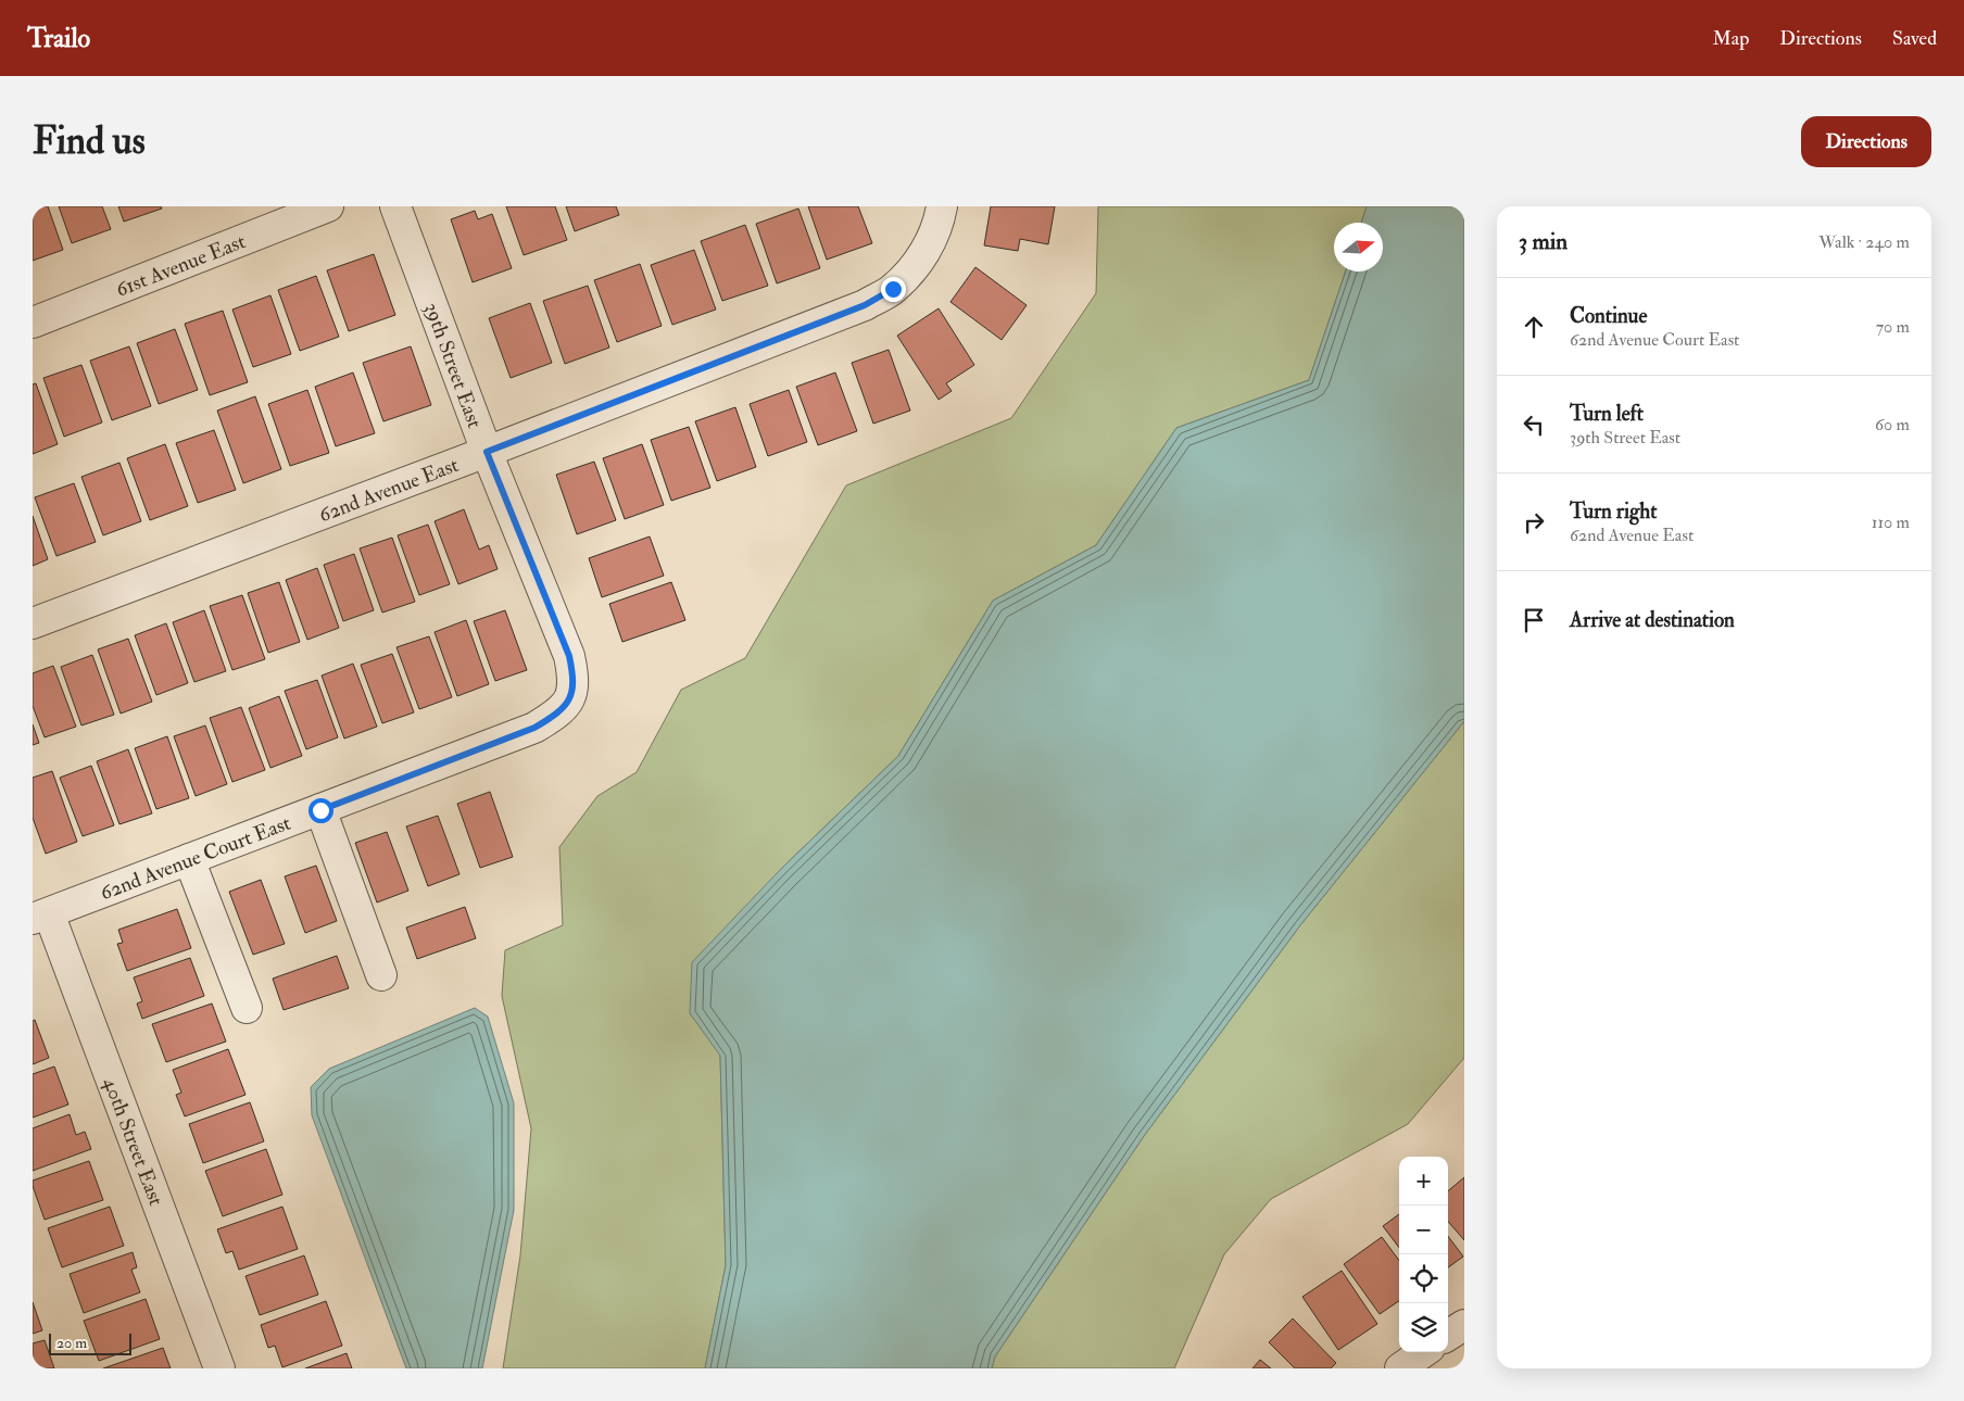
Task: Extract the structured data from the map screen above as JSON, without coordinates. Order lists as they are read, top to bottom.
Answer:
{
  "streets": {
    "street": [
      "61st Avenue East",
      "39th Street East",
      "62nd Avenue East",
      "62nd Avenue Court East",
      "40th Street East"
    ]
  },
  "crossings": [
    ["39th Street East", "62nd Avenue East"],
    ["39th Street East", "62nd Avenue Court East"],
    ["62nd Avenue Court East", "40th Street East"]
  ],
  "scale_bar": "20 m",
  "north": "right",
  "page": {
    "header": "Trailo",
    "nav": ["Map", "Directions", "Saved"],
    "buttons": "Directions",
    "title": "Find us",
    "heading": ["3 min", "Walk · 240 m"],
    "list": [
      ["Continue", "62nd Avenue Court East", "70 m"],
      ["Turn left", "39th Street East", "60 m"],
      ["Turn right", "62nd Avenue East", "110 m"],
      "Arrive at destination"
    ],
    "map_buttons": ["+", "−"],
    "scale": "20 m"
  }
}
